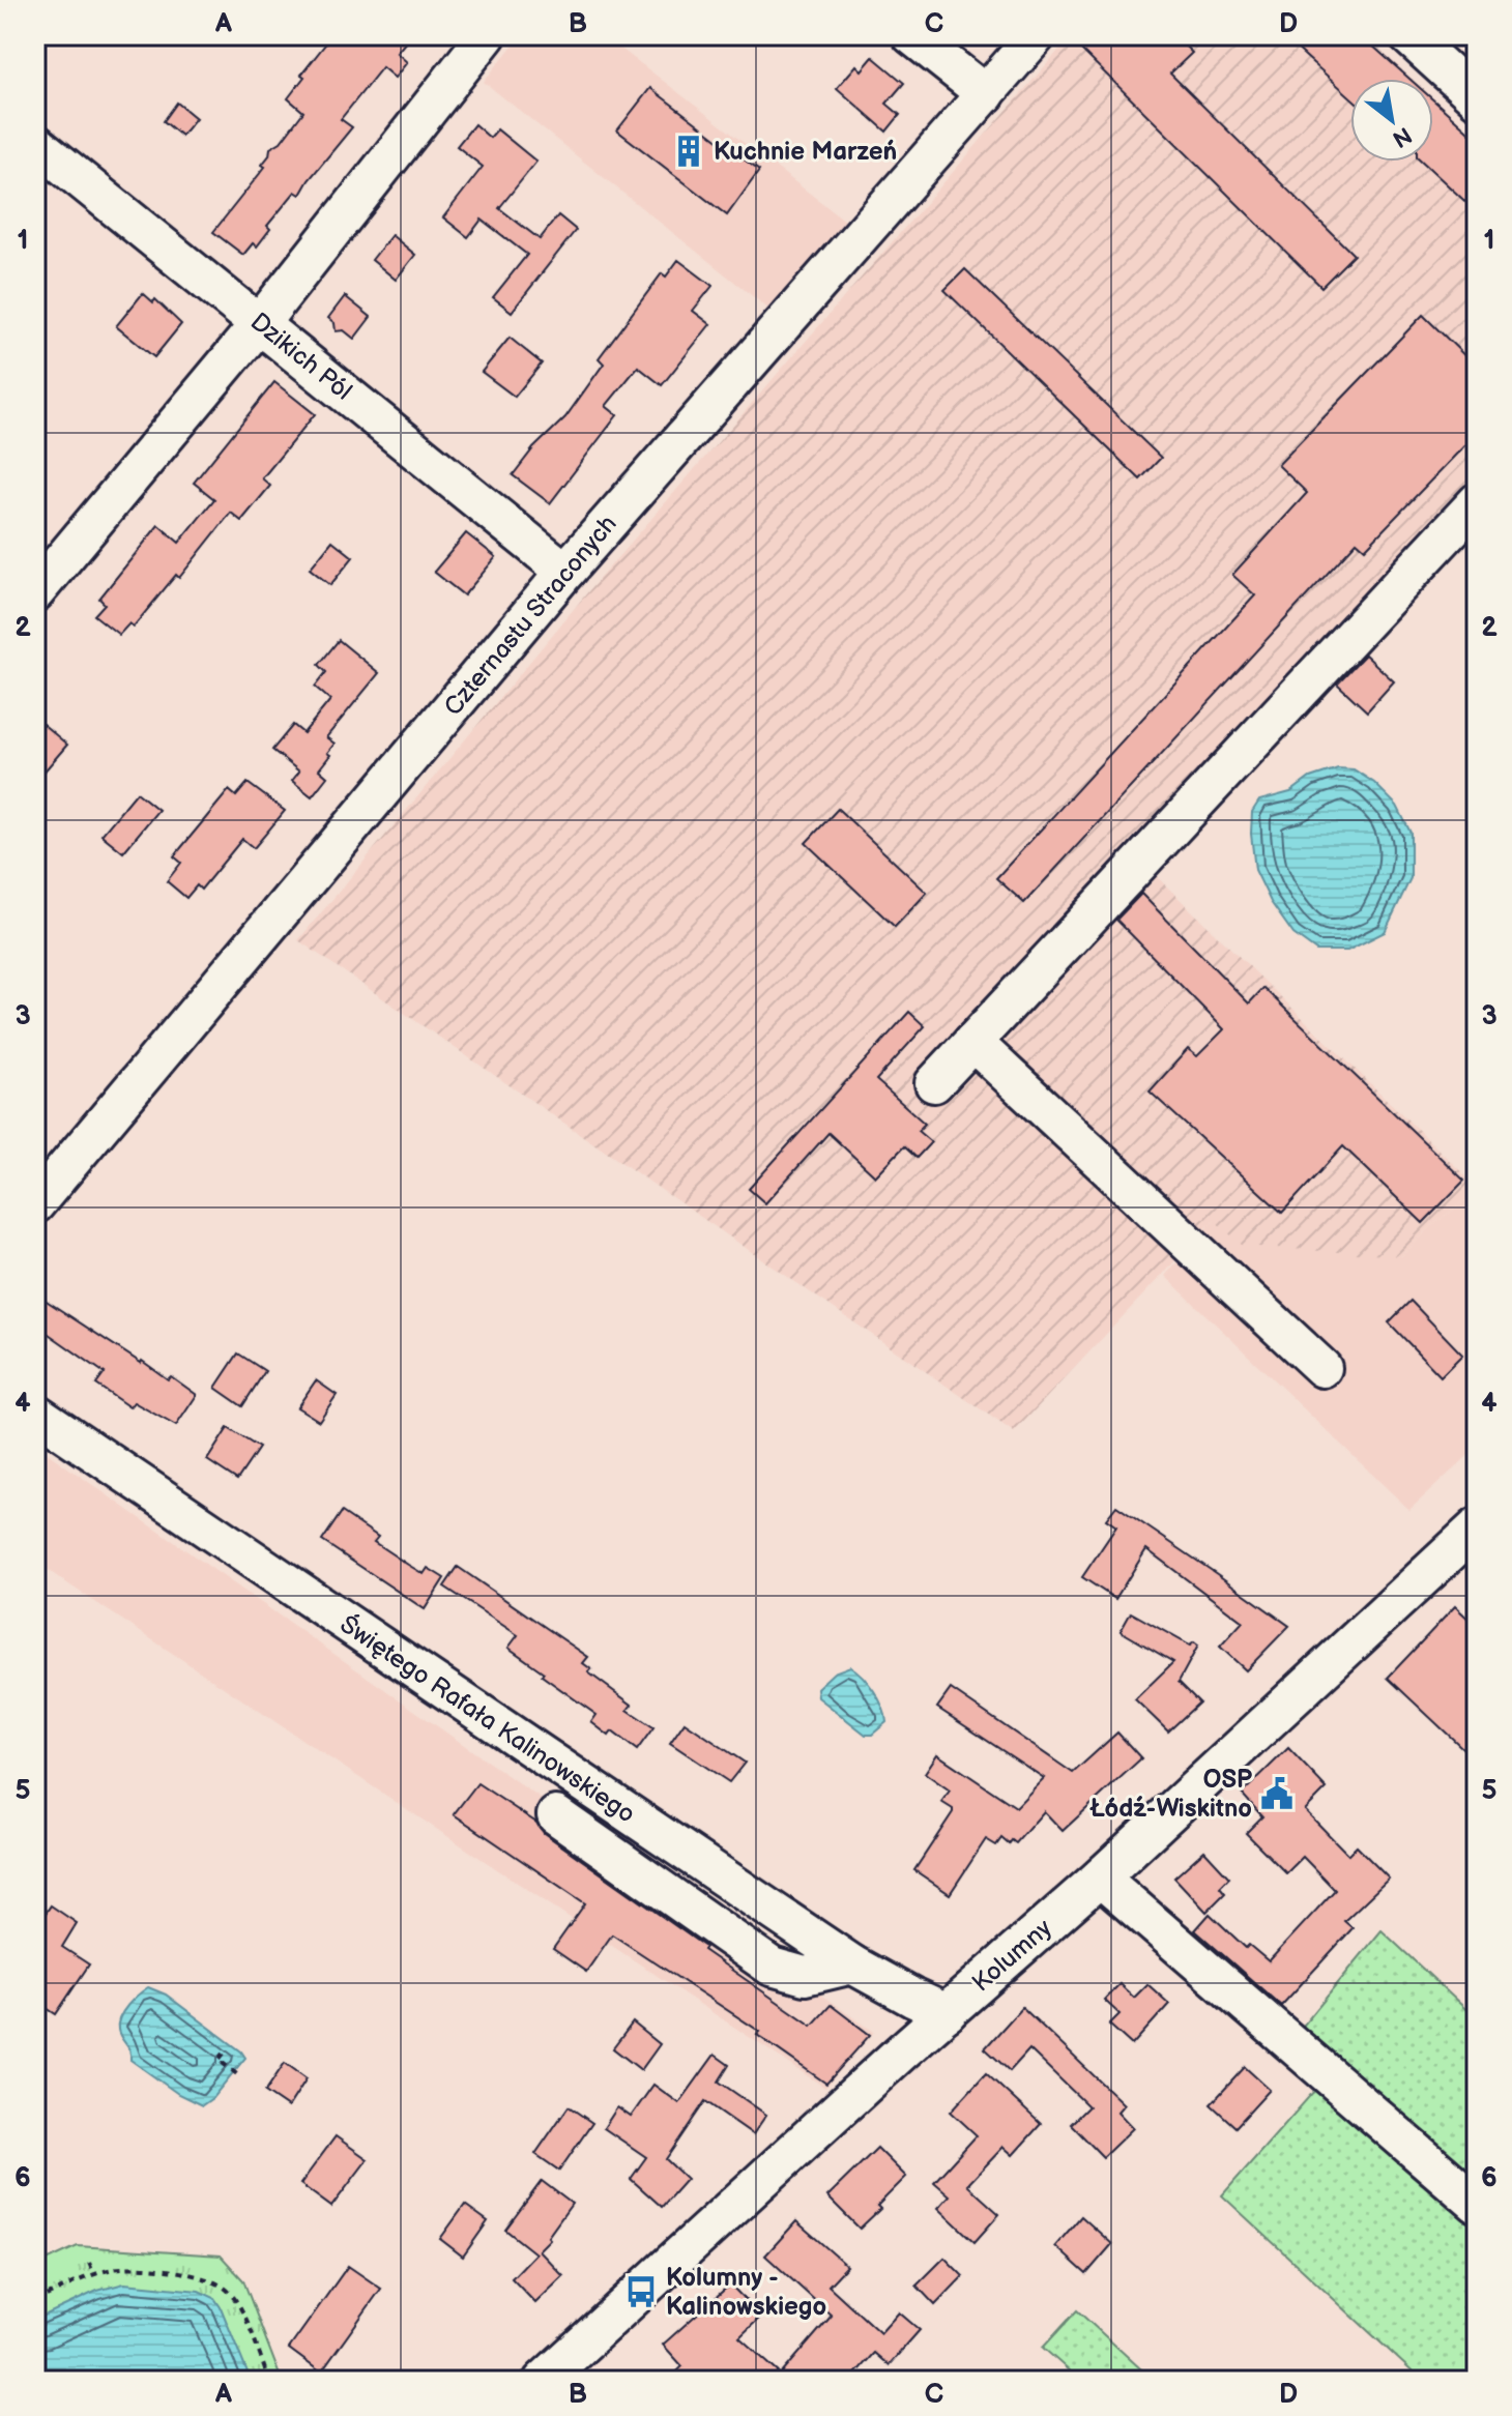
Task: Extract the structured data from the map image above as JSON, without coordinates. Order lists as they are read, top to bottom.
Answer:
{
  "streets": {
    "street": [
      "Dzikich Pól",
      "Czternastu Straconych",
      "Świętego Rafała Kalinowskiego",
      "Kolumny"
    ]
  },
  "crossings": [
    ["Dzikich Pól", "Czternastu Straconych"],
    ["Świętego Rafała Kalinowskiego", "Kolumny"]
  ],
  "places": {
    "building": ["Kuchnie Marzeń"],
    "public building": ["OSP Łódź-Wiskitno"],
    "bus stop": ["Kolumny - Kalinowskiego"]
  },
  "north": "bottom right",
  "grid": {
    "columns": [
      "A",
      "B",
      "C",
      "D"
    ],
    "rows": [
      "1",
      "2",
      "3",
      "4",
      "5",
      "6"
    ]
  }
}
